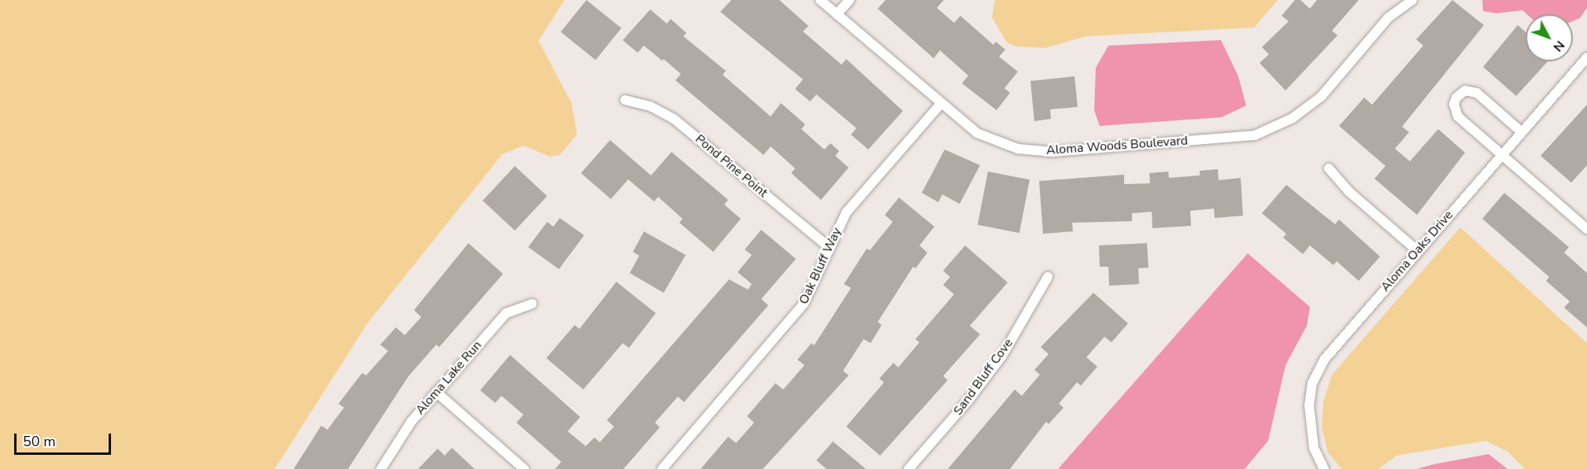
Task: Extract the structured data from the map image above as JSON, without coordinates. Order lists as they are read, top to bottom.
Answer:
{
  "streets": {
    "street": [
      "Aloma Woods Boulevard",
      "Pond Pine Point",
      "Aloma Oaks Drive",
      "Oak Bluff Way",
      "Sand Bluff Cove",
      "Aloma Lake Run"
    ]
  },
  "crossings": [
    ["Aloma Woods Boulevard", "Oak Bluff Way"],
    ["Pond Pine Point", "Oak Bluff Way"]
  ],
  "scale_bar": "50 m",
  "north": "bottom right"
}
